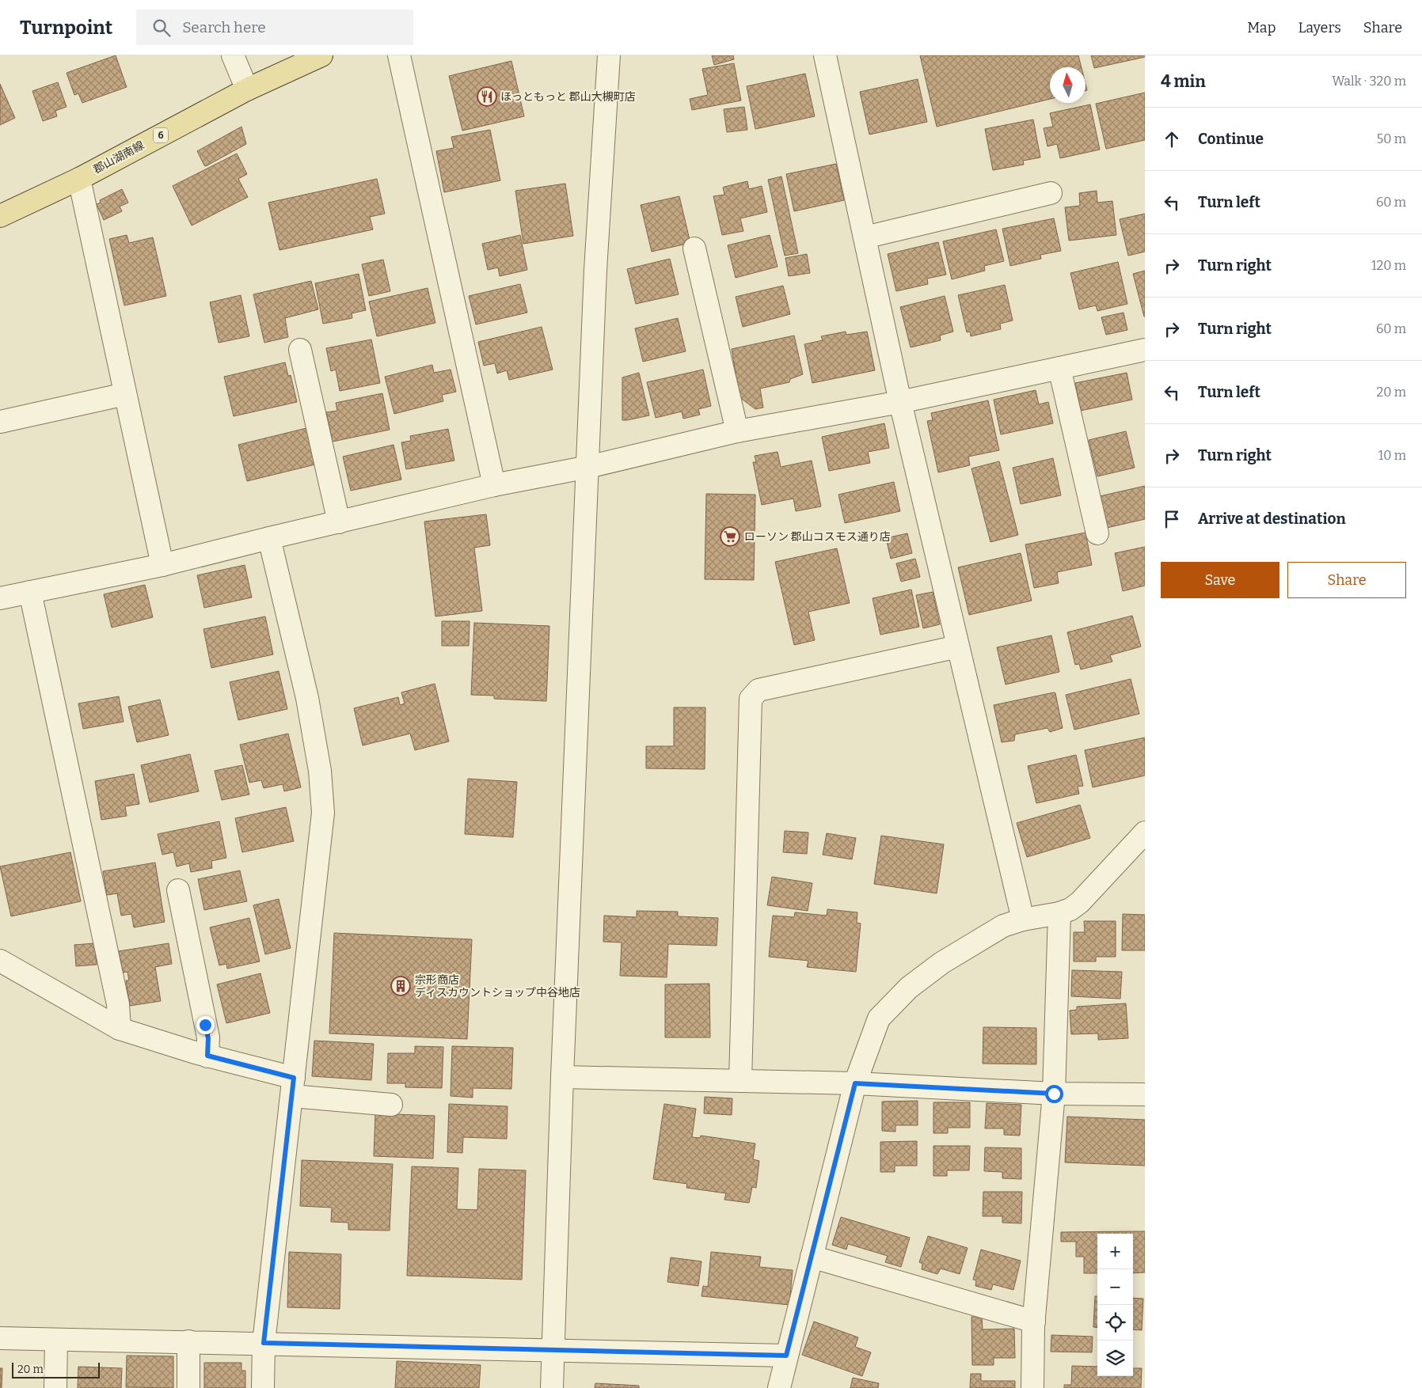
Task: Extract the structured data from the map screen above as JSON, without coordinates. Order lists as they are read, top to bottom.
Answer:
{
  "streets": {
    "main road": ["6", "郡山湖南線"]
  },
  "places": {
    "restaurant": ["ほっともっと 郡山大槻町店"],
    "supermarket": ["ローソン 郡山コスモス通り店"],
    "building": ["宗形商店 ディスカウントショップ中谷地店"]
  },
  "scale_bar": "20 m",
  "north": "top",
  "page": {
    "header": "Turnpoint",
    "search": "Search here",
    "nav": ["Map", "Layers", "Share"],
    "heading": ["4 min", "Walk · 320 m"],
    "list": [
      ["Continue", "50 m"],
      ["Turn left", "60 m"],
      ["Turn right", "120 m"],
      ["Turn right", "60 m"],
      ["Turn left", "20 m"],
      ["Turn right", "10 m"],
      "Arrive at destination"
    ],
    "buttons": ["Save", "Share"],
    "map_buttons": ["+", "−"],
    "scale": "20 m"
  }
}
